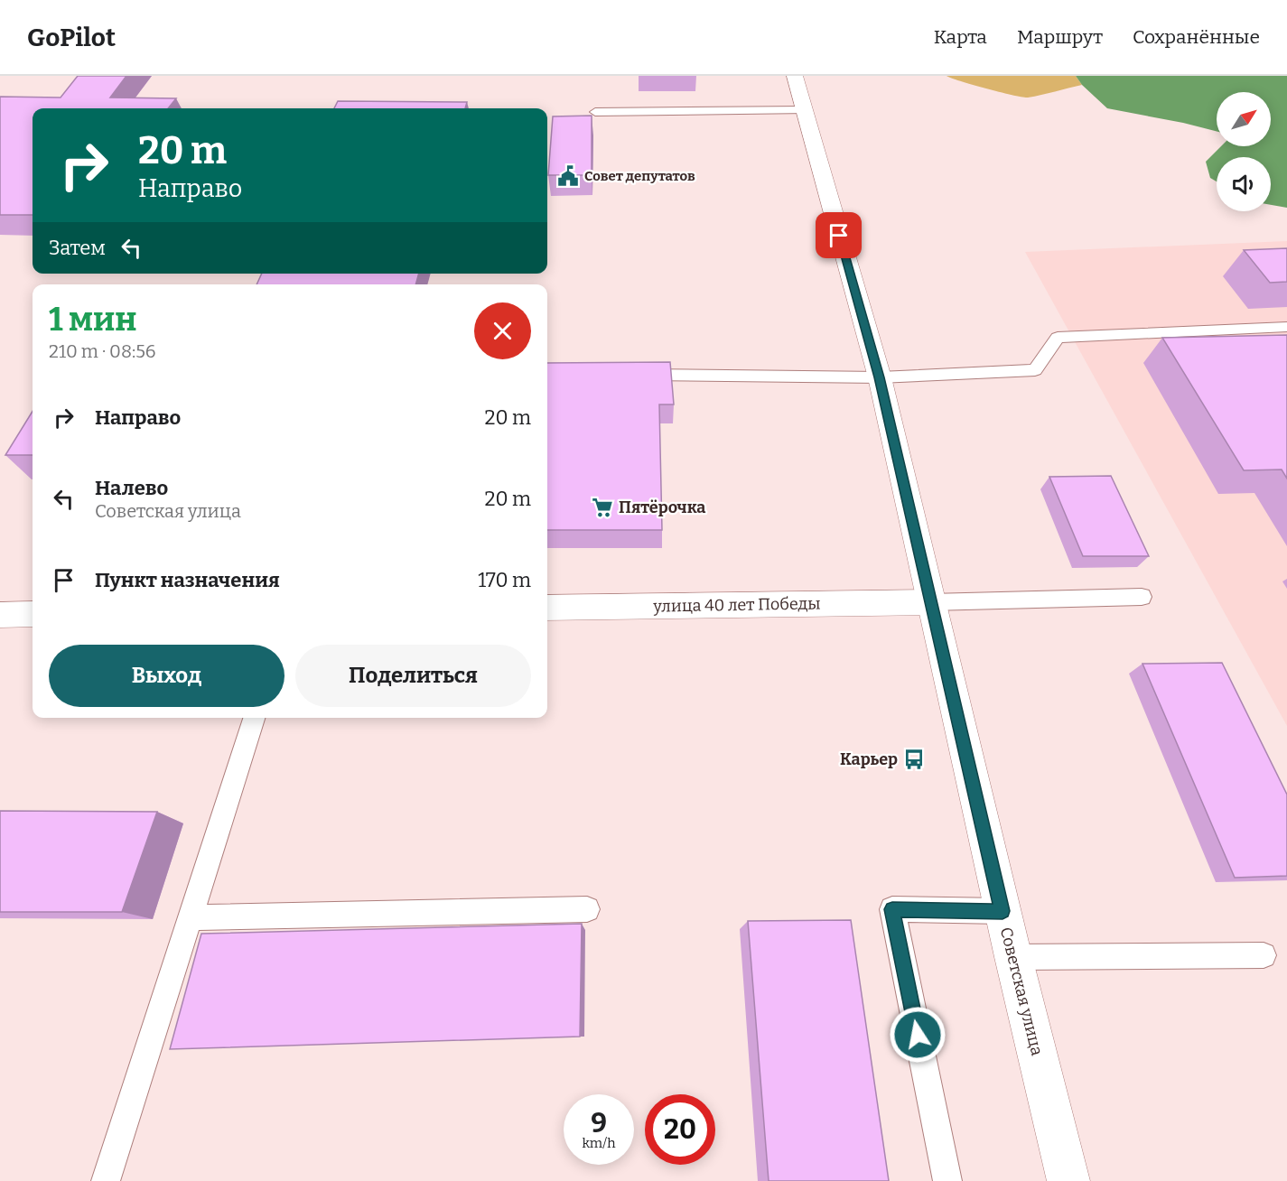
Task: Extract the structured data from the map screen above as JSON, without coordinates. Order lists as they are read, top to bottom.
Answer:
{
  "streets": {
    "main road": ["улица 40 лет Победы", "Советская улица"]
  },
  "crossings": [
    ["улица 40 лет Победы", "Советская улица"]
  ],
  "places": {
    "public building": ["Совет депутатов"],
    "supermarket": ["Пятёрочка"],
    "bus stop": ["Карьер"]
  },
  "north": "top right",
  "page": {
    "header": "GoPilot",
    "nav": ["Карта", "Маршрут", "Сохранённые"],
    "turn": ["20 m", "Направо"],
    "then": "Затем",
    "heading": ["1 мин", "210 m · 08:56"],
    "list": [
      {
        "name": "Направо",
        "value": "20 m"
      },
      {
        "name": "Налево",
        "note": "Советская улица",
        "value": "20 m"
      },
      {
        "name": "Пункт назначения",
        "value": "170 m"
      }
    ],
    "buttons": ["Выход", "Поделиться"],
    "speed": "9 km/h",
    "limit": "20"
  }
}
